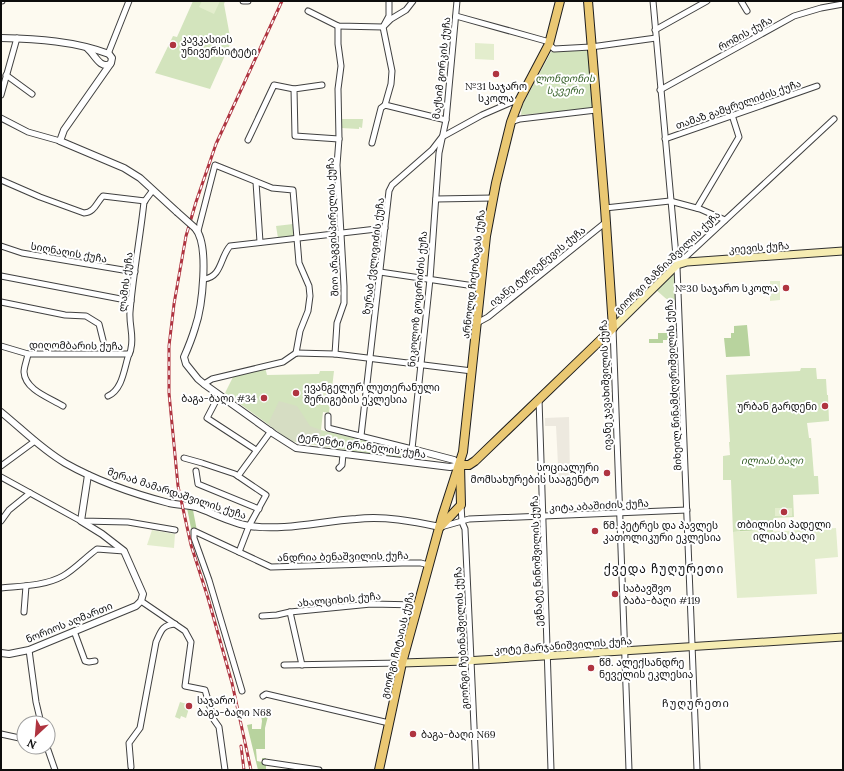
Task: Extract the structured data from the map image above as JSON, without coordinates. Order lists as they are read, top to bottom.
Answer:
{
  "streets": {
    "main road": [
      "კიევის ქუჩა",
      "გიორგი მაზნიაშვილის ქუჩა",
      "არნოლდ ჩიქობავას ქუჩა",
      "ივანე ჯავახიშვილის ქუჩა",
      "გიორგი ჩიტაიას ქუჩა",
      "კოტე მარჯანიშვილის ქუჩა"
    ],
    "street": [
      "რომის ქუჩა",
      "მაქსიმ გორკის ქუჩა",
      "თამაზ გამყრელიძის ქუჩა",
      "შიო არაგვისპირელის ქუჩა",
      "სიღნაღის ქუჩა",
      "ზურაბ ქვლივიძის ქუჩა",
      "ივანე ტურგენევის ქუჩა",
      "ლამის ქუჩა",
      "ნიკოლოზ გოცირიძის ქუჩა",
      "დიღომბარის ქუჩა",
      "მიხეილ წინამძღვრიშვილის ქუჩა",
      "ტერენტი გრანელის ქუჩა",
      "მერაბ მამარდაშვილის ქუჩა",
      "კიტა აბაშიძის ქუჩა",
      "ანდრია ბენაშვილის ქუჩა",
      "ეგნატე ნინოშვილის ქუჩა",
      "ახალციხის ქუჩა",
      "ნორიოს აღმართი",
      "გიორგი ჩუბინაშვილის ქუჩა"
    ]
  },
  "crossings": [
    ["რომის ქუჩა", "მიხეილ წინამძღვრიშვილის ქუჩა"],
    ["მაქსიმ გორკის ქუჩა", "ზურაბ ქვლივიძის ქუჩა"],
    ["მაქსიმ გორკის ქუჩა", "ნიკოლოზ გოცირიძის ქუჩა"],
    ["თამაზ გამყრელიძის ქუჩა", "მიხეილ წინამძღვრიშვილის ქუჩა"],
    ["კიევის ქუჩა", "გიორგი მაზნიაშვილის ქუჩა"],
    ["კიევის ქუჩა", "მიხეილ წინამძღვრიშვილის ქუჩა"],
    ["სიღნაღის ქუჩა", "ლამის ქუჩა"],
    ["ზურაბ ქვლივიძის ქუჩა", "არნოლდ ჩიქობავას ქუჩა"],
    ["ზურაბ ქვლივიძის ქუჩა", "ნიკოლოზ გოცირიძის ქუჩა"],
    ["ზურაბ ქვლივიძის ქუჩა", "ტერენტი გრანელის ქუჩა"],
    ["გიორგი მაზნიაშვილის ქუჩა", "არნოლდ ჩიქობავას ქუჩა"],
    ["გიორგი მაზნიაშვილის ქუჩა", "ივანე ჯავახიშვილის ქუჩა"],
    ["გიორგი მაზნიაშვილის ქუჩა", "მიხეილ წინამძღვრიშვილის ქუჩა"],
    ["გიორგი მაზნიაშვილის ქუჩა", "ტერენტი გრანელის ქუჩა"],
    ["გიორგი მაზნიაშვილის ქუჩა", "ეგნატე ნინოშვილის ქუჩა"],
    ["გიორგი მაზნიაშვილის ქუჩა", "გიორგი ჩიტაიას ქუჩა"],
    ["ივანე ტურგენევის ქუჩა", "არნოლდ ჩიქობავას ქუჩა"],
    ["ივანე ტურგენევის ქუჩა", "ივანე ჯავახიშვილის ქუჩა"],
    ["არნოლდ ჩიქობავას ქუჩა", "ტერენტი გრანელის ქუჩა"],
    ["ლამის ქუჩა", "დიღომბარის ქუჩა"],
    ["ნიკოლოზ გოცირიძის ქუჩა", "ტერენტი გრანელის ქუჩა"],
    ["ივანე ჯავახიშვილის ქუჩა", "კიტა აბაშიძის ქუჩა"],
    ["ივანე ჯავახიშვილის ქუჩა", "კოტე მარჯანიშვილის ქუჩა"],
    ["მიხეილ წინამძღვრიშვილის ქუჩა", "კიტა აბაშიძის ქუჩა"],
    ["მიხეილ წინამძღვრიშვილის ქუჩა", "კოტე მარჯანიშვილის ქუჩა"],
    ["ტერენტი გრანელის ქუჩა", "გიორგი ჩიტაიას ქუჩა"],
    ["მერაბ მამარდაშვილის ქუჩა", "კიტა აბაშიძის ქუჩა"],
    ["მერაბ მამარდაშვილის ქუჩა", "გიორგი ჩიტაიას ქუჩა"],
    ["კიტა აბაშიძის ქუჩა", "ეგნატე ნინოშვილის ქუჩა"],
    ["კიტა აბაშიძის ქუჩა", "გიორგი ჩუბინაშვილის ქუჩა"],
    ["კიტა აბაშიძის ქუჩა", "გიორგი ჩიტაიას ქუჩა"],
    ["ანდრია ბენაშვილის ქუჩა", "გიორგი ჩიტაიას ქუჩა"],
    ["ეგნატე ნინოშვილის ქუჩა", "კოტე მარჯანიშვილის ქუჩა"],
    ["ახალციხის ქუჩა", "გიორგი ჩიტაიას ქუჩა"],
    ["გიორგი ჩუბინაშვილის ქუჩა", "გიორგი ჩიტაიას ქუჩა"],
    ["გიორგი ჩუბინაშვილის ქუჩა", "კოტე მარჯანიშვილის ქუჩა"],
    ["გიორგი ჩიტაიას ქუჩა", "კოტე მარჯანიშვილის ქუჩა"]
  ],
  "districts": ["ქვედა ჩუღურეთი", "ჩუღურეთი"],
  "parks": ["ლონდონის სკვერი", "ილიას ბაღი"],
  "places": [
    "კავკასიის უნივერსიტეტი",
    "№31 საჯარო სკოლა",
    "№30 საჯარო სკოლა",
    "ევანგელურ ლუთერანული შერიგების ეკლესია",
    "ბაგა-ბაღი #34",
    "ურბან გარდენი",
    "სოციალური მომსახურების სააგენტო",
    "თბილისი პადელი ილიას ბაღი",
    "წმ. პეტრეს და პავლეს კათოლიკური ეკლესია",
    "საბავშვო ბაბა-ბაღი #119",
    "წმ. ალექსანდრე ნეველის ეკლესია",
    "საჯარო ბაგა-ბაღი N68",
    "ბაგა-ბაღი N69"
  ],
  "north": "bottom left"
}
